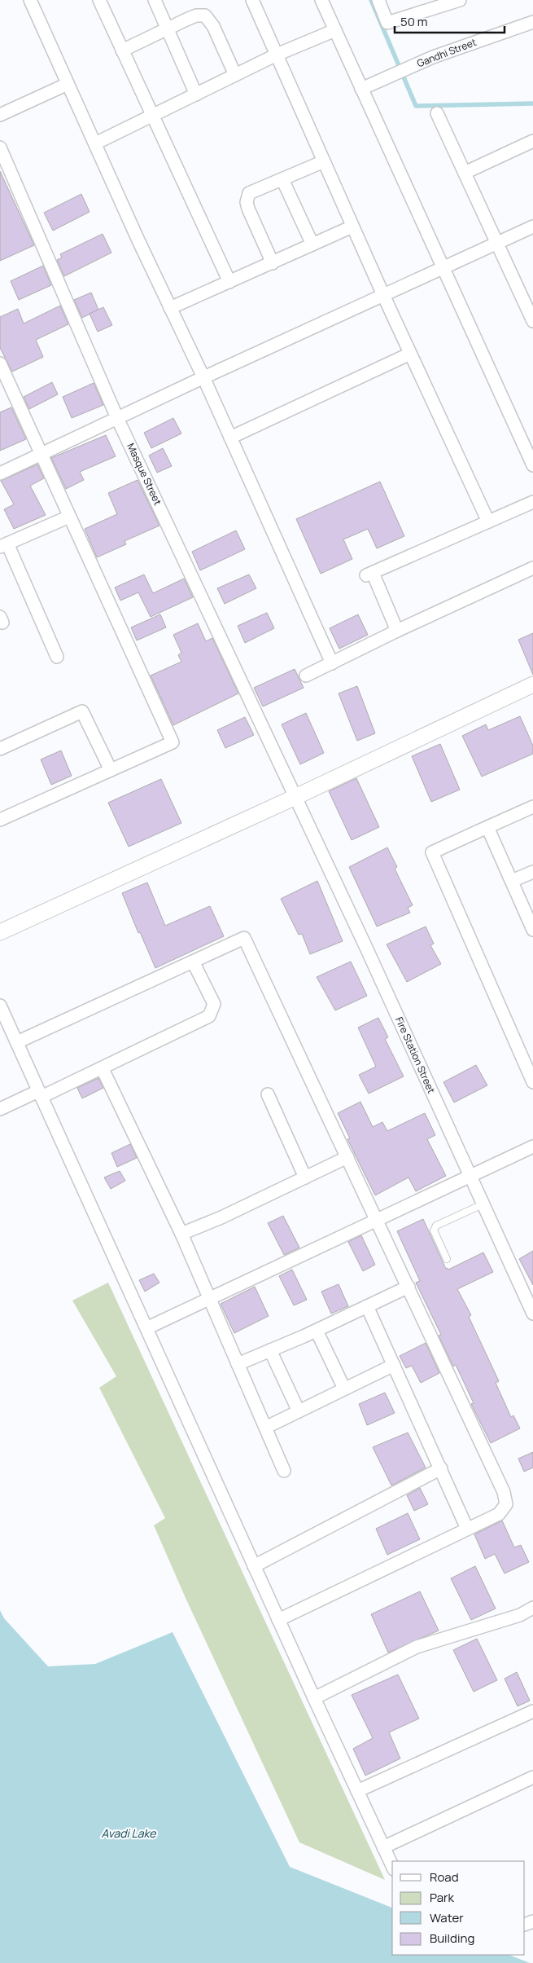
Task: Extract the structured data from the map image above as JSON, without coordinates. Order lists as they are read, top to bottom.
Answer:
{
  "streets": {
    "street": ["Gandhi Street", "Masque Street", "Fire Station Street"]
  },
  "crossings": [
    ["Masque Street", "Fire Station Street"]
  ],
  "water": ["Avadi Lake"],
  "legend": [
    "Road",
    "Park",
    "Water",
    "Building"
  ],
  "scale_bar": "50 m"
}
